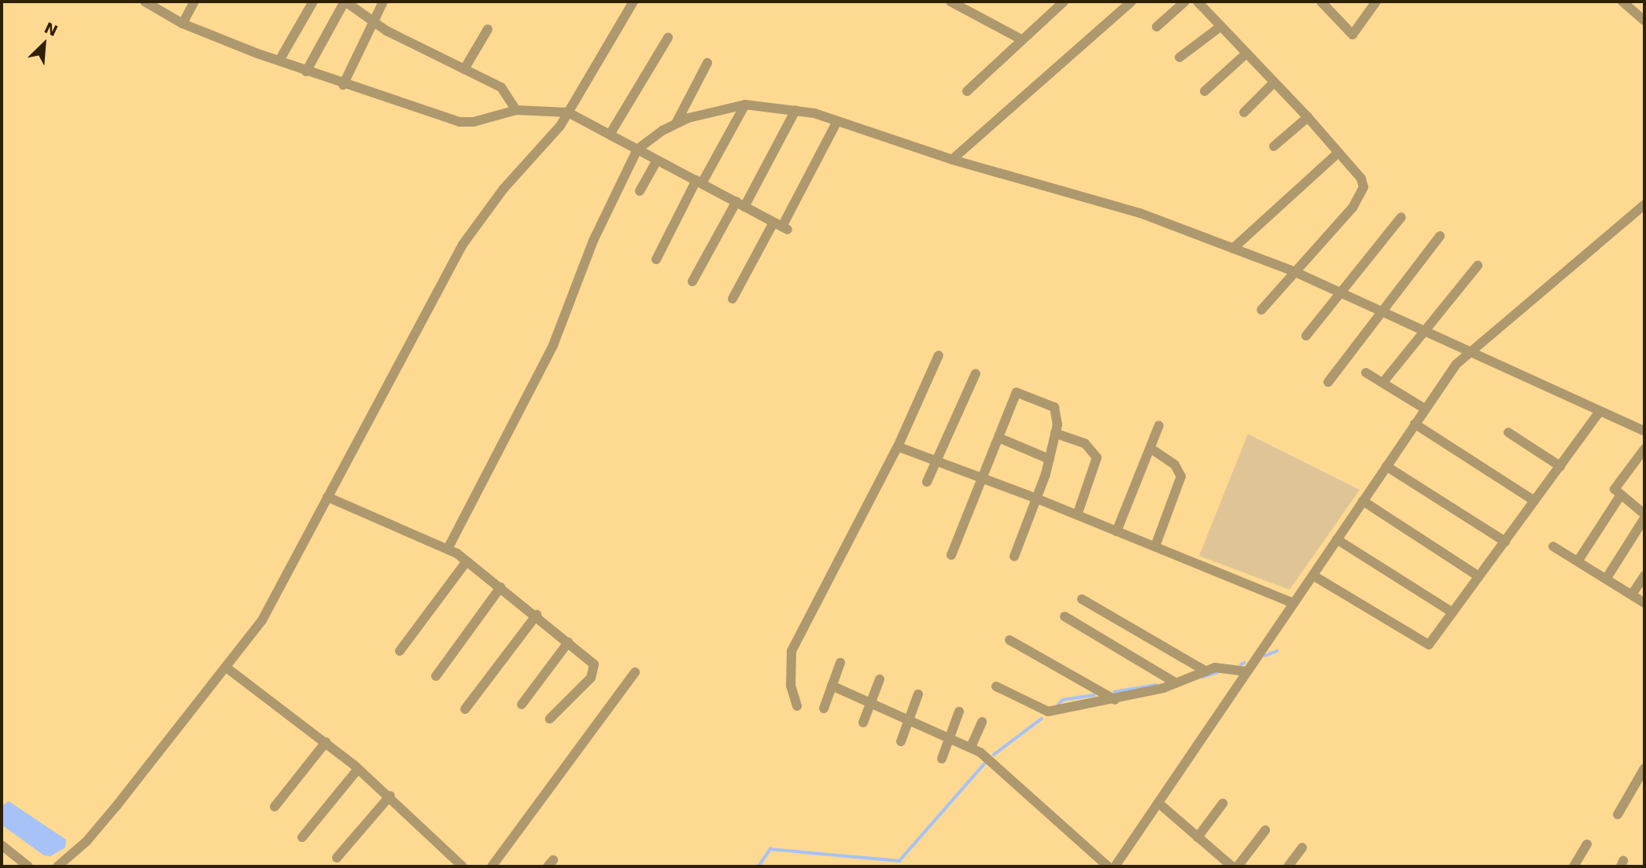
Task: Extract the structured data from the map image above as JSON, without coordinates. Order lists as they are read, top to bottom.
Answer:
{
  "north": "top right"
}
